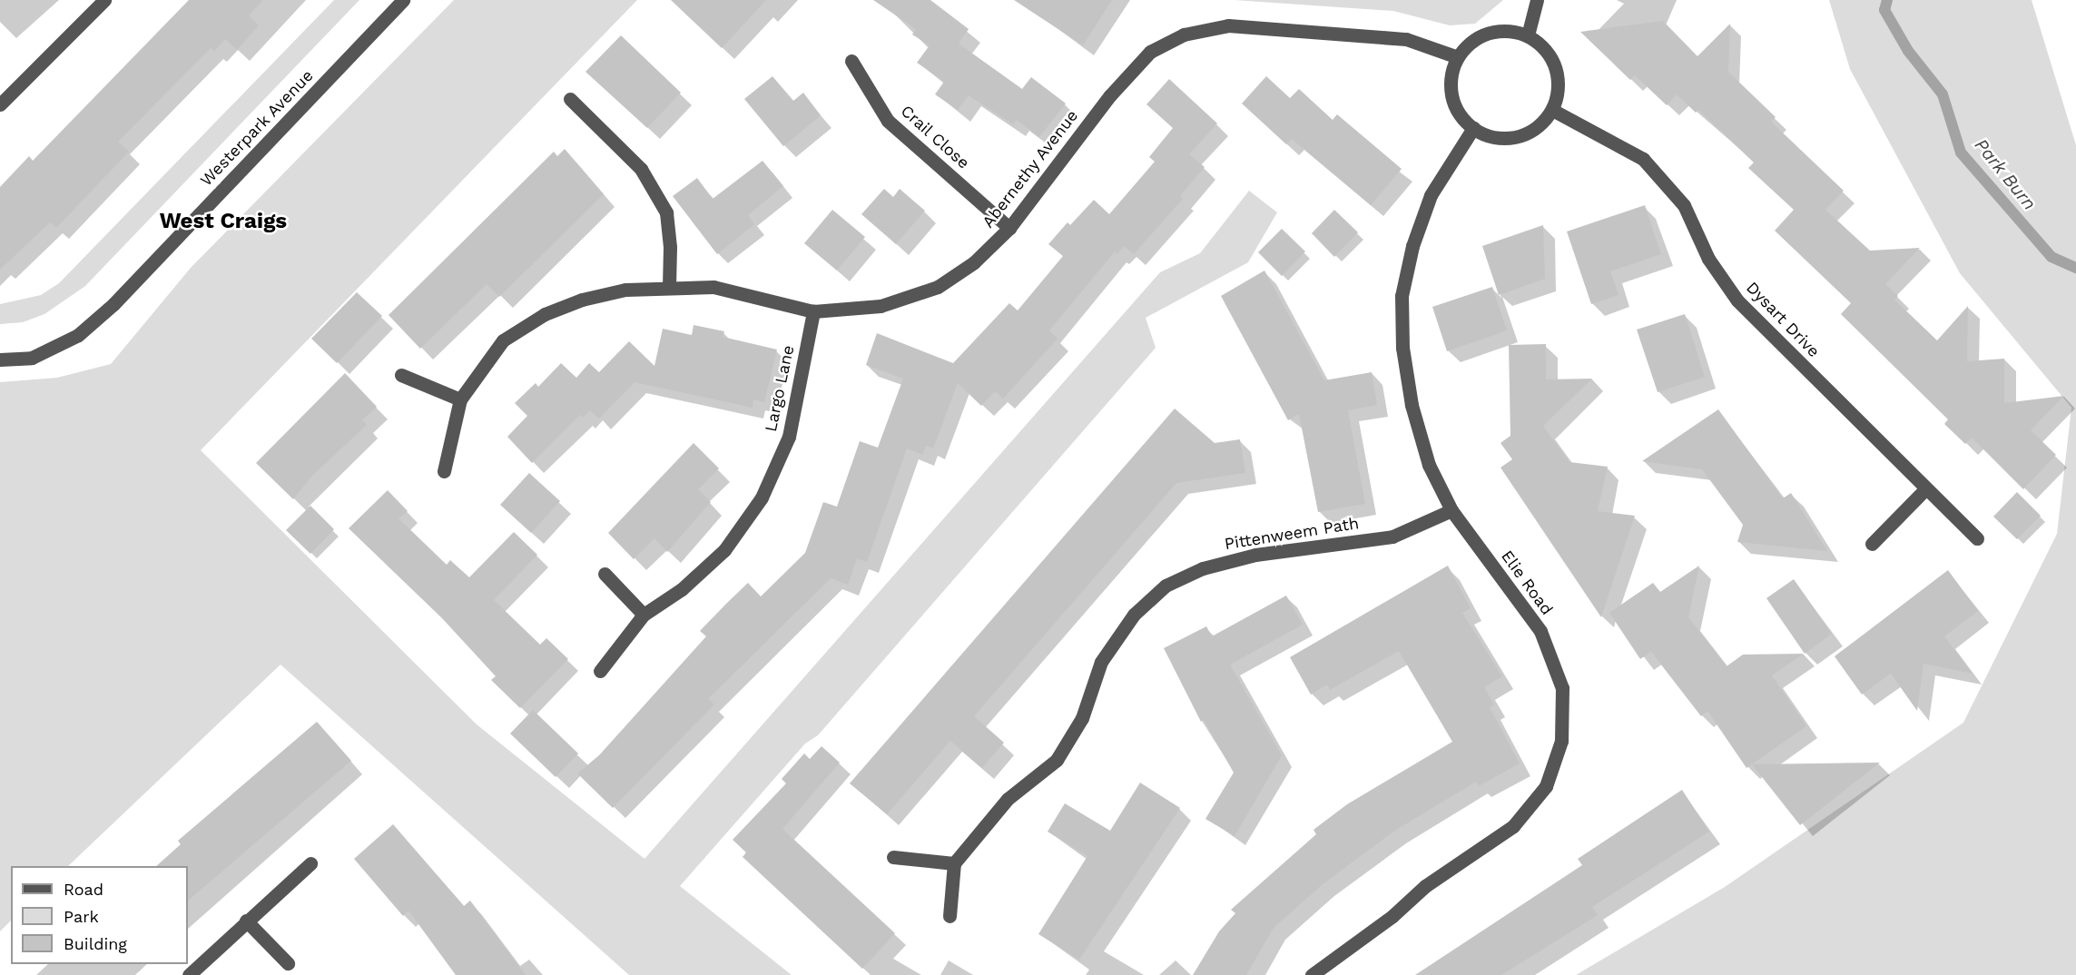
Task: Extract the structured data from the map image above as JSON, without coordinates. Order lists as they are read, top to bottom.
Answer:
{
  "streets": {
    "street": [
      "Westerpark Avenue",
      "Crail Close",
      "Abernethy Avenue",
      "Dysart Drive",
      "Largo Lane",
      "Pittenweem Path",
      "Elie Road"
    ]
  },
  "crossings": [
    ["Crail Close", "Abernethy Avenue"],
    ["Abernethy Avenue", "Dysart Drive"],
    ["Abernethy Avenue", "Largo Lane"],
    ["Abernethy Avenue", "Elie Road"],
    ["Dysart Drive", "Elie Road"],
    ["Pittenweem Path", "Elie Road"]
  ],
  "districts": ["West Craigs"],
  "water": ["Park Burn"],
  "legend": ["Road", "Park", "Building"]
}
